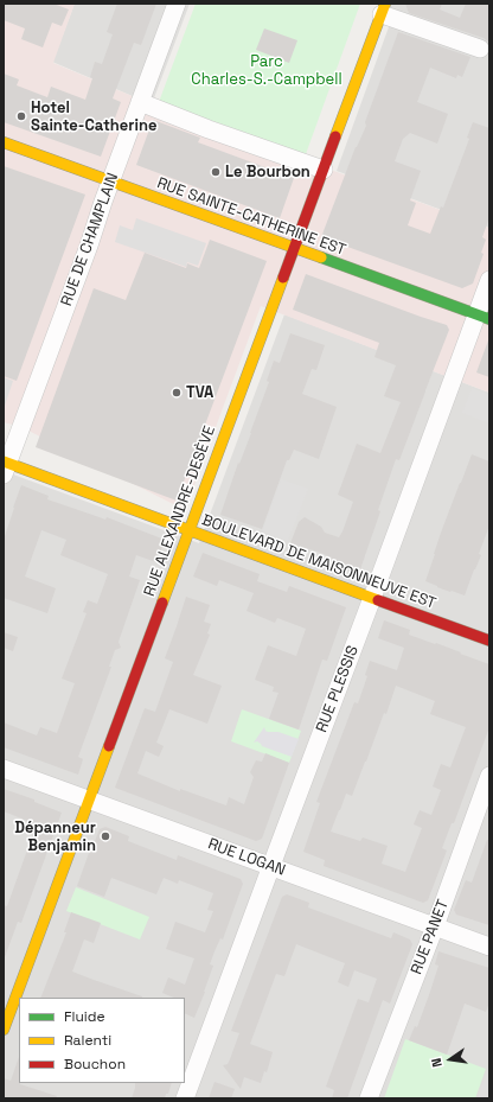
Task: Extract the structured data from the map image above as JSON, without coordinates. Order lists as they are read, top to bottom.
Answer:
{
  "streets": {
    "street": [
      "RUE SAINTE-CATHERINE EST",
      "RUE DE CHAMPLAIN",
      "RUE ALEXANDRE-DESÈVE",
      "BOULEVARD DE MAISONNEUVE EST",
      "RUE PLESSIS",
      "RUE LOGAN",
      "RUE PANET"
    ]
  },
  "crossings": [
    ["RUE SAINTE-CATHERINE EST", "RUE DE CHAMPLAIN"],
    ["RUE SAINTE-CATHERINE EST", "RUE ALEXANDRE-DESÈVE"],
    ["RUE SAINTE-CATHERINE EST", "RUE PLESSIS"],
    ["RUE DE CHAMPLAIN", "BOULEVARD DE MAISONNEUVE EST"],
    ["RUE ALEXANDRE-DESÈVE", "BOULEVARD DE MAISONNEUVE EST"],
    ["RUE ALEXANDRE-DESÈVE", "RUE LOGAN"],
    ["BOULEVARD DE MAISONNEUVE EST", "RUE PLESSIS"],
    ["RUE PLESSIS", "RUE LOGAN"],
    ["RUE LOGAN", "RUE PANET"]
  ],
  "parks": ["Parc Charles-S.-Campbell"],
  "places": [
    "Hotel Sainte-Catherine",
    "Le Bourbon",
    "TVA",
    "Dépanneur Benjamin"
  ],
  "legend": ["Fluide", "Ralenti", "Bouchon"],
  "north": "left"
}
